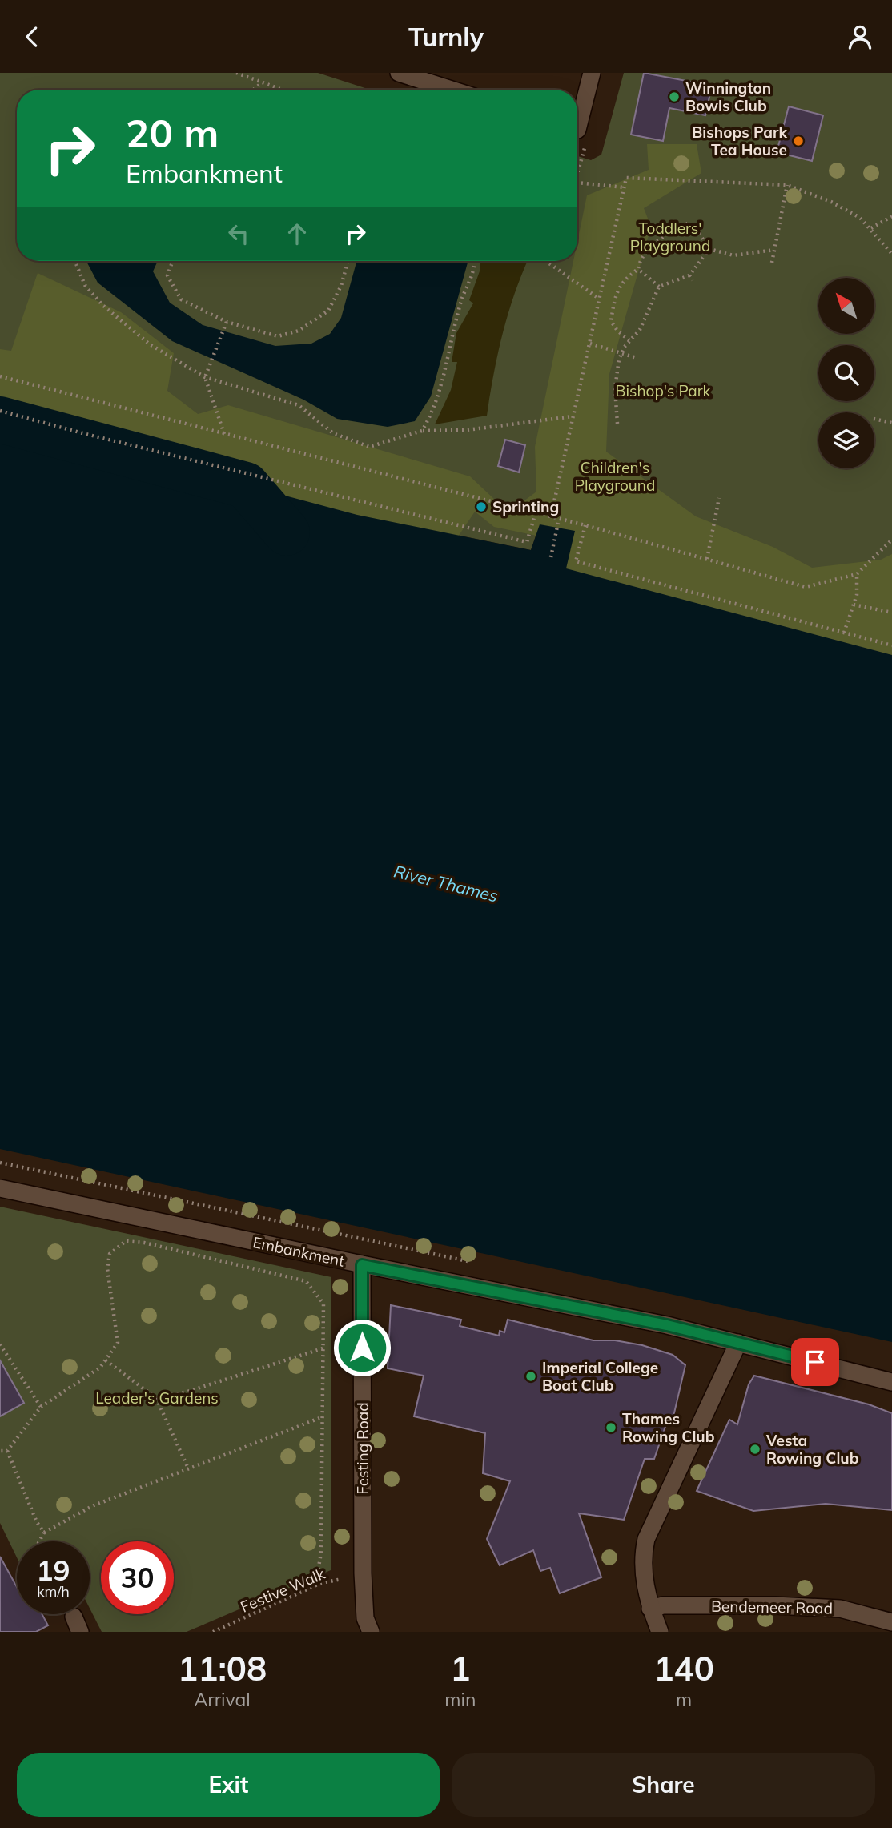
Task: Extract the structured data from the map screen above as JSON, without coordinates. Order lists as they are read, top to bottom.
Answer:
{
  "streets": {
    "street": ["Embankment", "Festing Road", "Bendemeer Road"],
    "path": ["Festive Walk"]
  },
  "crossings": [
    ["Embankment", "Festing Road"],
    ["Festing Road", "Festive Walk"]
  ],
  "water": ["River Thames"],
  "parks": [
    "Toddlers' Playground",
    "Bishop's Park",
    "Children's Playground",
    "Leader's Gardens"
  ],
  "places": [
    "Winnington Bowls Club",
    "Bishops Park Tea House",
    "Sprinting",
    "Imperial College Boat Club",
    "Thames Rowing Club",
    "Vesta Rowing Club"
  ],
  "north": "top left",
  "page": {
    "header": "Turnly",
    "turn": ["20 m", "Embankment"],
    "speed": "19 km/h",
    "limit": "30",
    "eta": [
      "11:08",
      "Arrival",
      "1",
      "min",
      "140",
      "m"
    ],
    "buttons": ["Exit", "Share"]
  }
}
